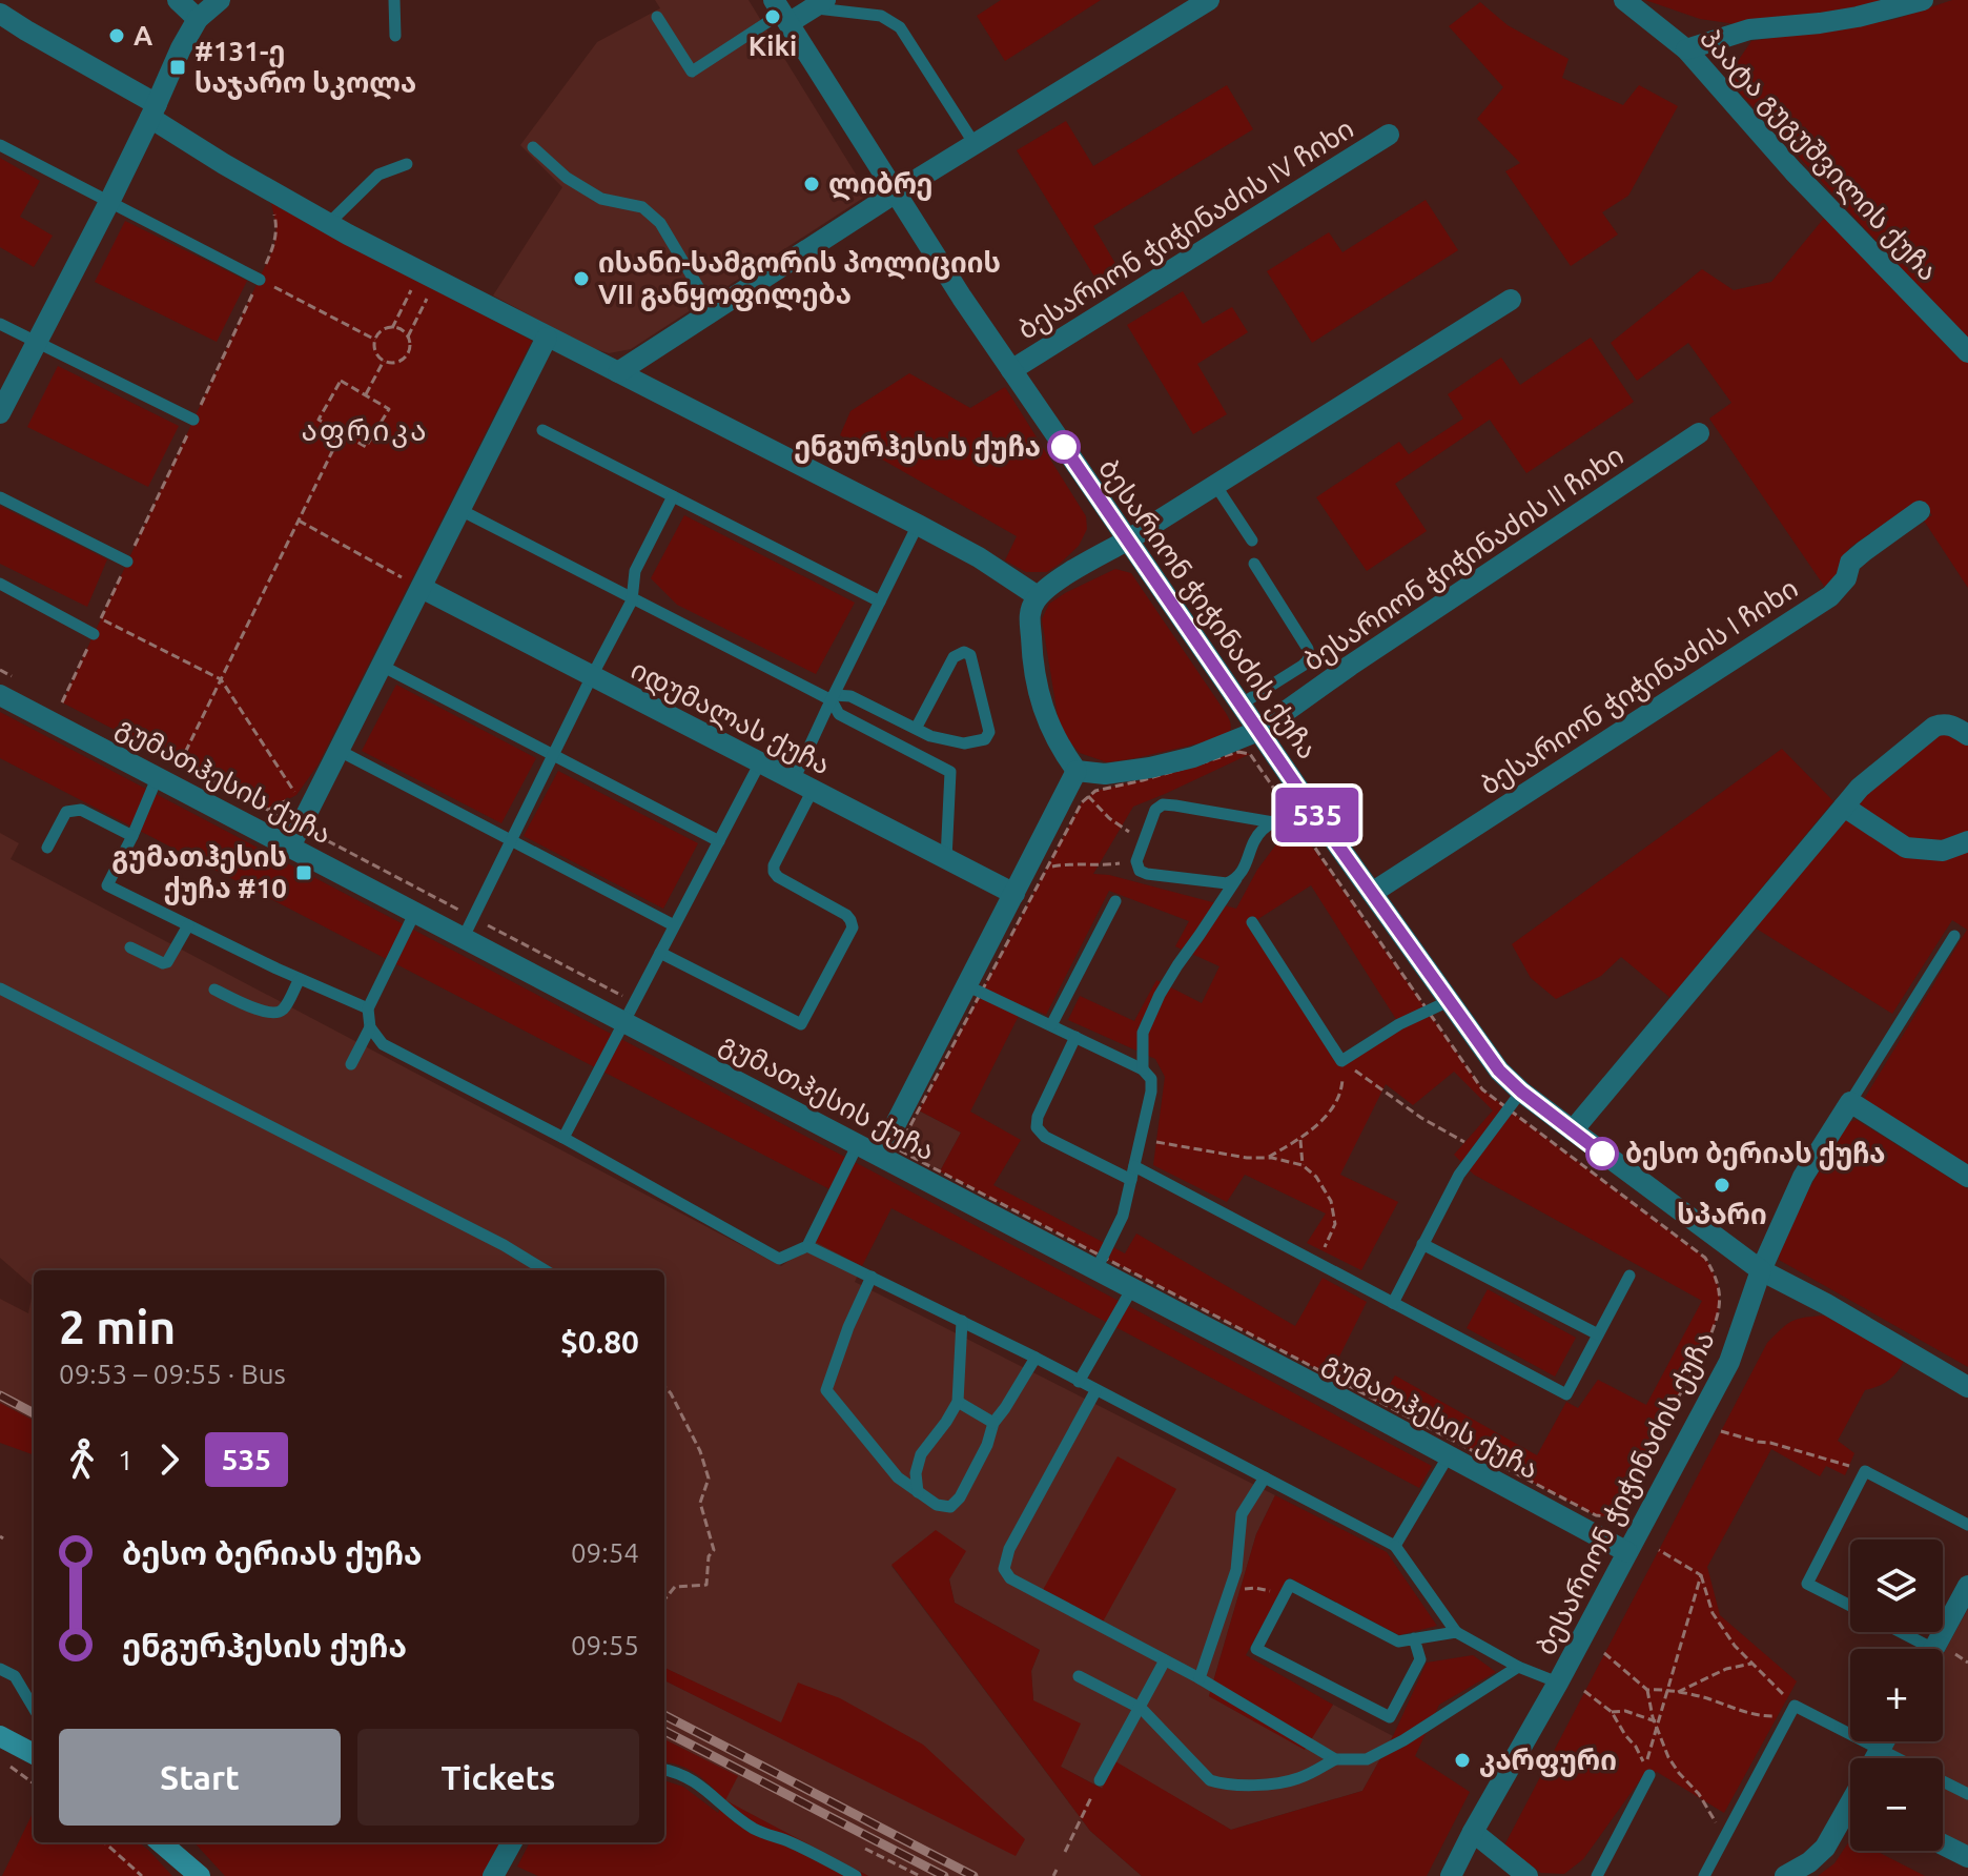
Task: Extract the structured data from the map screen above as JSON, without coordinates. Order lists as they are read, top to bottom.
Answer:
{
  "streets": {
    "street": [
      "პაატა გუგუშვილის ქუჩა",
      "ბესარიონ ჭიჭინაძის IV ჩიხი",
      "ბესარიონ ჭიჭინაძის II ჩიხი",
      "ბესარიონ ჭიჭინაძის ქუჩა",
      "ბესარიონ ჭიჭინაძის I ჩიხი",
      "იდუმალას ქუჩა",
      "გუმათჰესის ქუჩა"
    ]
  },
  "crossings": [
    ["ბესარიონ ჭიჭინაძის IV ჩიხი", "ბესარიონ ჭიჭინაძის ქუჩა"],
    ["ბესარიონ ჭიჭინაძის II ჩიხი", "ბესარიონ ჭიჭინაძის ქუჩა"],
    ["ბესარიონ ჭიჭინაძის ქუჩა", "ბესარიონ ჭიჭინაძის I ჩიხი"],
    ["ბესარიონ ჭიჭინაძის ქუჩა", "გუმათჰესის ქუჩა"]
  ],
  "districts": ["აფრიკა"],
  "places": {
    "other": [
      "Kiki",
      "A",
      "ლიბრე",
      "ისანი-სამგორის პოლიციის VII განყოფილება",
      "ენგურჰესის ქუჩა",
      "ბესო ბერიას ქუჩა",
      "სპარი",
      "კარფური"
    ],
    "transit": ["#131-ე საჯარო სკოლა", "გუმათჰესის ქუჩა #10"]
  },
  "lines": ["bus line 535"],
  "page": {
    "on_map": "535",
    "heading": ["2 min", "09:53 – 09:55 · Bus", "$0.80"],
    "legs": ["1", "535"],
    "list": [
      {
        "name": "ბესო ბერიას ქუჩა",
        "value": "09:54"
      },
      {
        "name": "ენგურჰესის ქუჩა",
        "value": "09:55"
      }
    ],
    "map_buttons": ["+", "−"],
    "buttons": ["Start", "Tickets"]
  }
}
